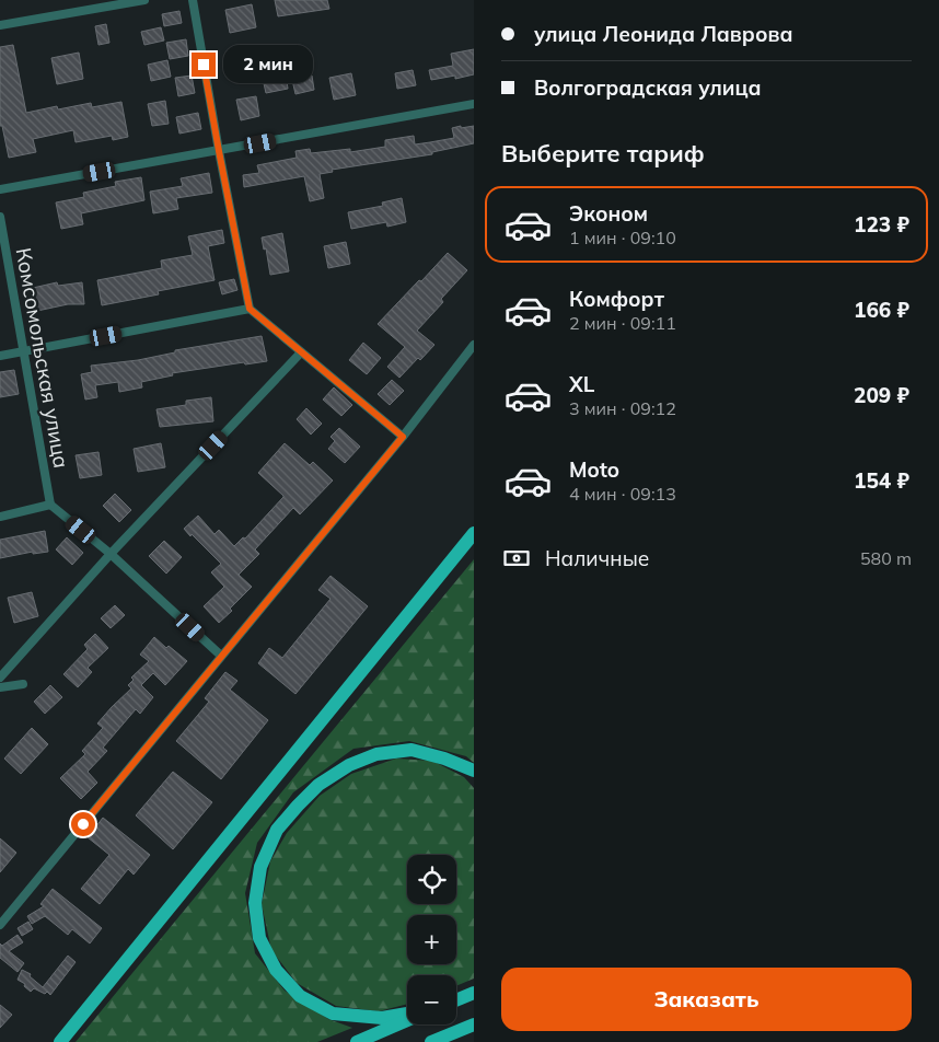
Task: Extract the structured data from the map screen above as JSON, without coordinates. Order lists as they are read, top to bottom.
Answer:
{
  "streets": {
    "street": ["Комсомольская улица"]
  },
  "page": {
    "banner": ["улица Леонида Лаврова", "Волгоградская улица"],
    "bubble": "2 мин",
    "heading": "Выберите тариф",
    "list": [
      {
        "name": "Эконом",
        "note": "1 мин · 09:10",
        "value": "123 ₽"
      },
      {
        "name": "Комфорт",
        "note": "2 мин · 09:11",
        "value": "166 ₽"
      },
      {
        "name": "XL",
        "note": "3 мин · 09:12",
        "value": "209 ₽"
      },
      {
        "name": "Moto",
        "note": "4 мин · 09:13",
        "value": "154 ₽"
      }
    ],
    "pay": ["Наличные", "580 m"],
    "map_buttons": ["+", "−"],
    "buttons": "Заказать"
  }
}
